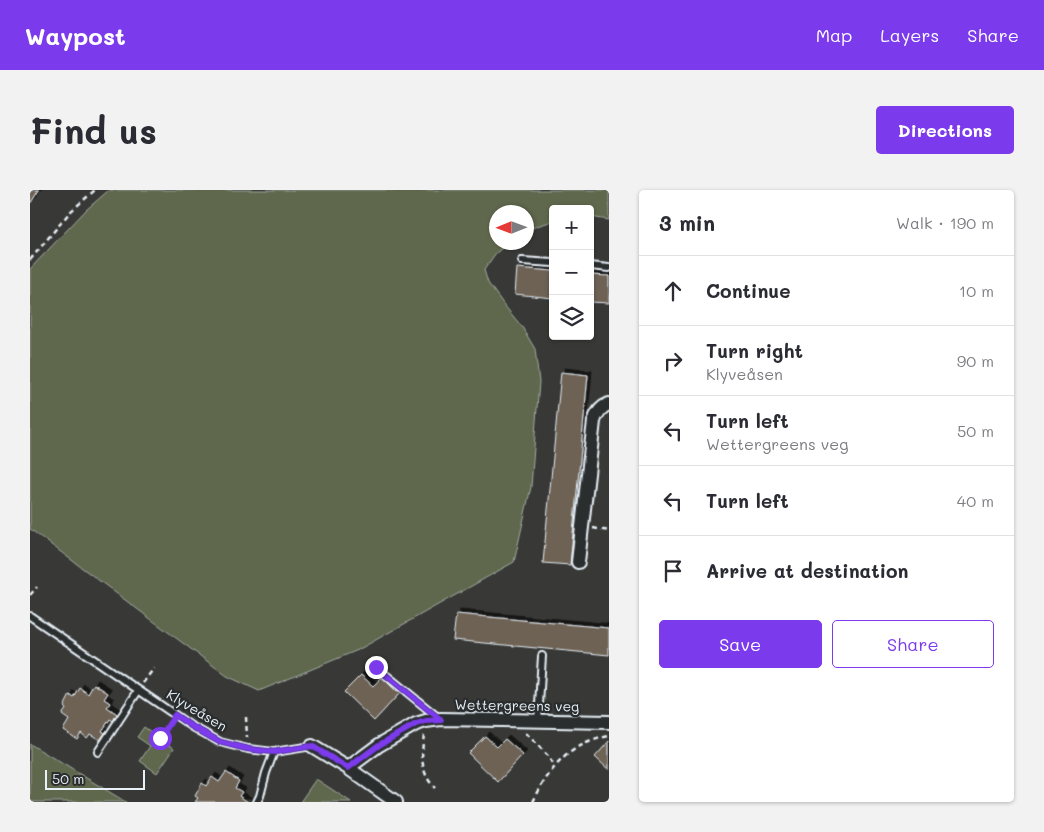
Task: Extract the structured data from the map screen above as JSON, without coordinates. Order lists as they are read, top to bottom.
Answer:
{
  "streets": {
    "street": ["Wettergreens veg", "Klyveåsen"]
  },
  "crossings": [
    ["Wettergreens veg", "Klyveåsen"]
  ],
  "scale_bar": "50 m",
  "north": "left",
  "page": {
    "header": "Waypost",
    "nav": ["Map", "Layers", "Share"],
    "buttons": [
      "Directions",
      ["Save", "Share"]
    ],
    "title": "Find us",
    "heading": ["3 min", "Walk · 190 m"],
    "map_buttons": ["+", "−"],
    "list": [
      ["Continue", "10 m"],
      ["Turn right", "Klyveåsen", "90 m"],
      ["Turn left", "Wettergreens veg", "50 m"],
      ["Turn left", "40 m"],
      "Arrive at destination"
    ],
    "scale": "50 m"
  }
}
